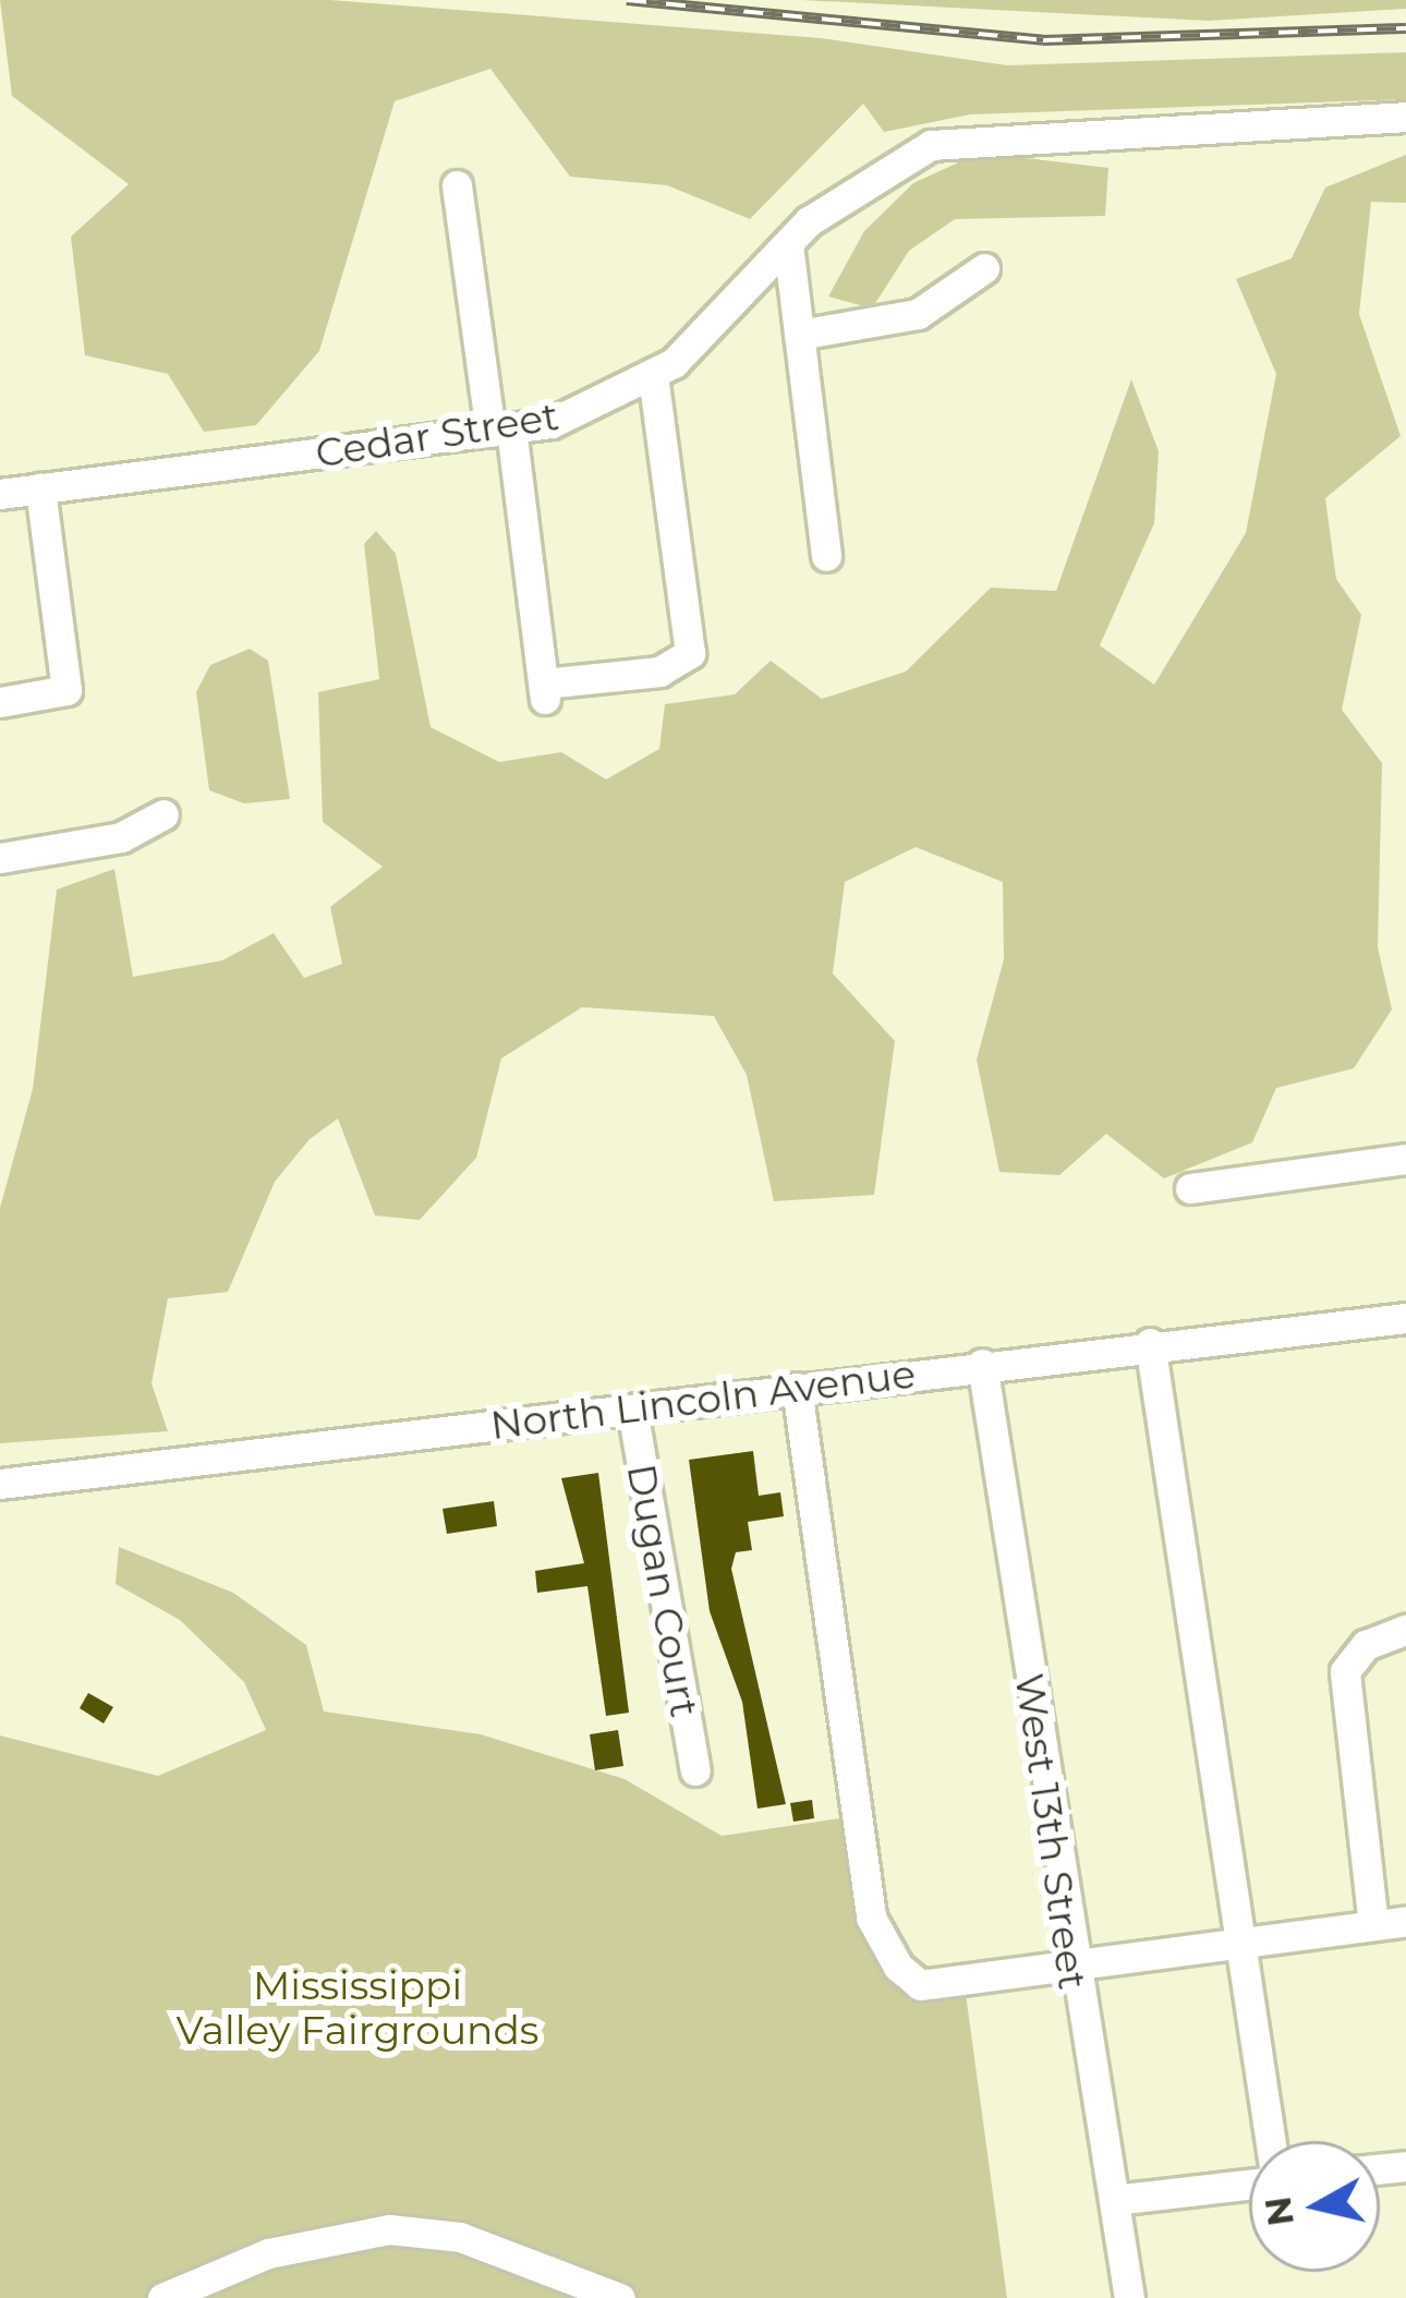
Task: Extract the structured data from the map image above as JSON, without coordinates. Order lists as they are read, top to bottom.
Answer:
{
  "streets": {
    "street": [
      "Cedar Street",
      "North Lincoln Avenue",
      "Dugan Court",
      "West 13th Street"
    ]
  },
  "crossings": [
    ["North Lincoln Avenue", "Dugan Court"],
    ["North Lincoln Avenue", "West 13th Street"]
  ],
  "parks": ["Mississippi Valley Fairgrounds"],
  "north": "left"
}
